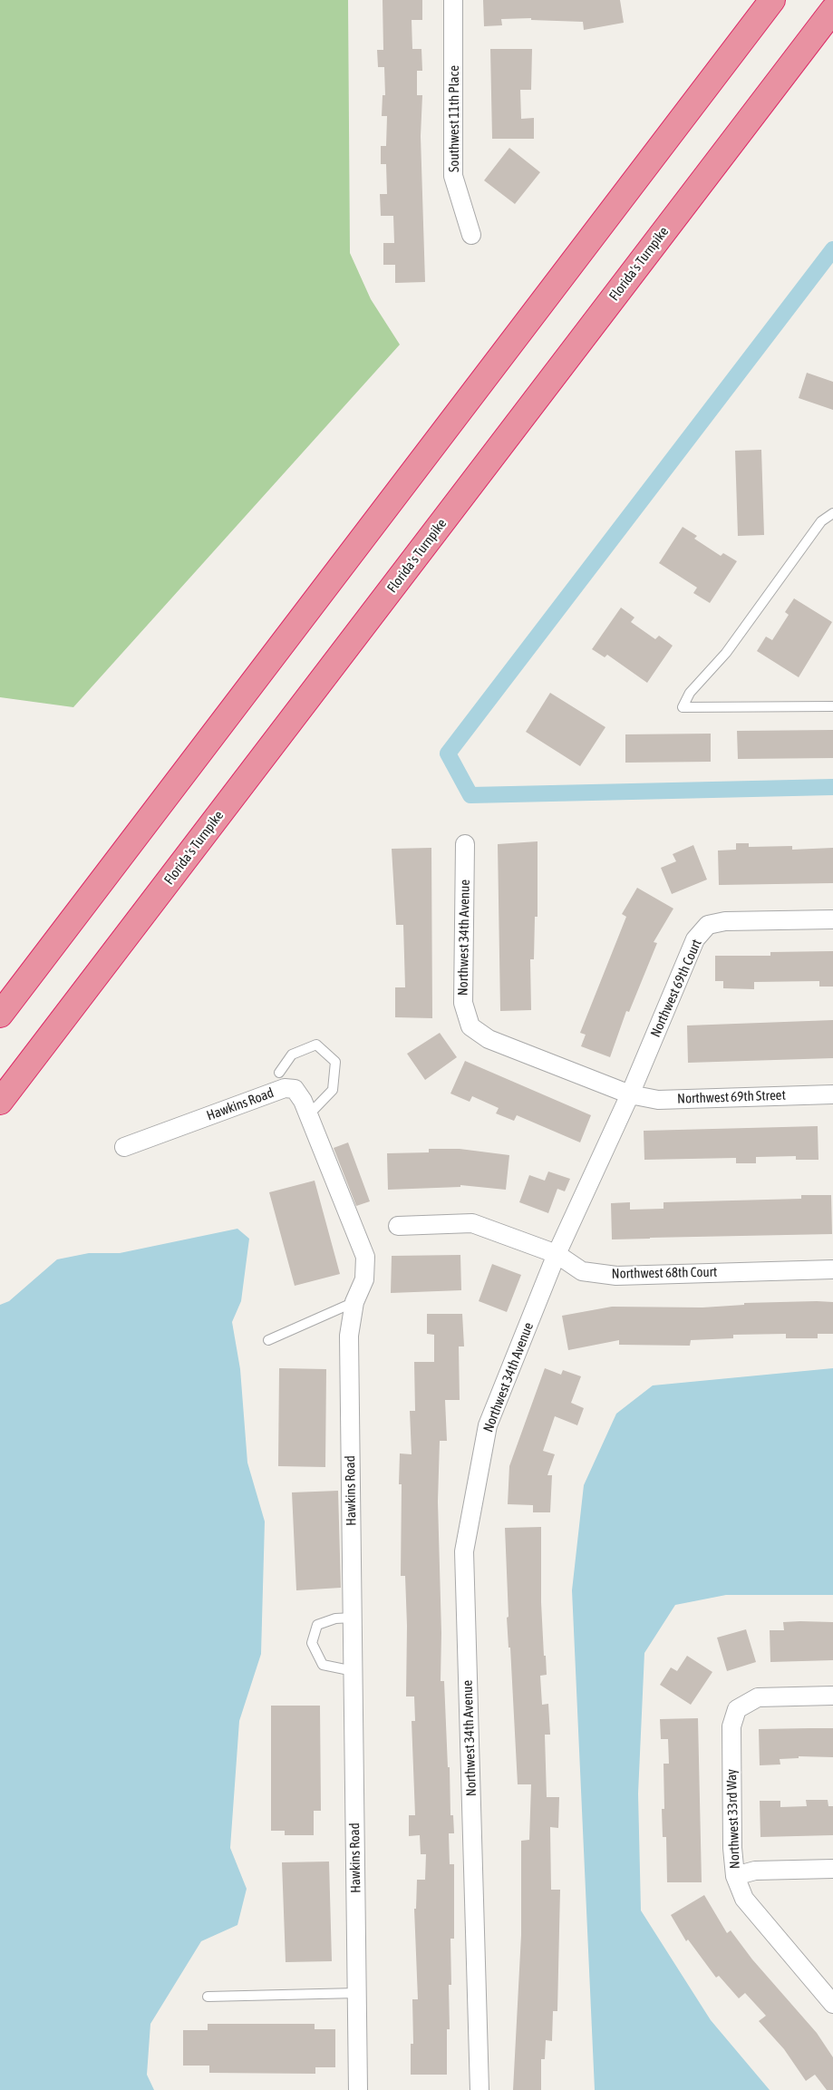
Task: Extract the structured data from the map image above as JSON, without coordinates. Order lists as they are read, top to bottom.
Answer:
{
  "streets": {
    "highway": ["Florida's Turnpike"],
    "street": [
      "Southwest 11th Place",
      "Northwest 34th Avenue",
      "Northwest 69th Court",
      "Northwest 69th Street",
      "Hawkins Road",
      "Northwest 68th Court",
      "Northwest 33rd Way"
    ]
  },
  "crossings": [
    ["Northwest 34th Avenue", "Northwest 69th Court"],
    ["Northwest 34th Avenue", "Northwest 69th Street"],
    ["Northwest 34th Avenue", "Northwest 68th Court"],
    ["Northwest 69th Court", "Northwest 69th Street"]
  ]
}
